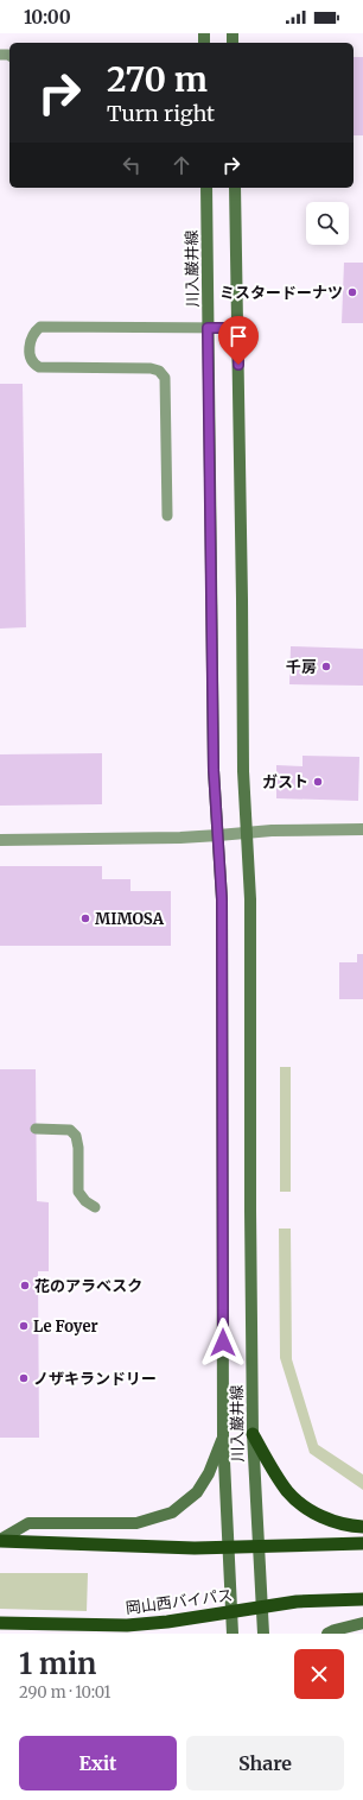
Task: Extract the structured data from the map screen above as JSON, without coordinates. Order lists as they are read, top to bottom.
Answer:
{
  "streets": {
    "highway": ["岡山西バイパス"],
    "main road": ["川入巌井線"]
  },
  "crossings": [
    ["川入巌井線", "岡山西バイパス"]
  ],
  "places": [
    "ミスタードーナツ",
    "千房",
    "ガスト",
    "MIMOSA",
    "花のアラベスク",
    "Le Foyer",
    "ノザキランドリー"
  ],
  "page": {
    "status": "10:00",
    "turn": ["270 m", "Turn right"],
    "heading": ["1 min", "290 m · 10:01"],
    "buttons": ["Exit", "Share"]
  }
}
